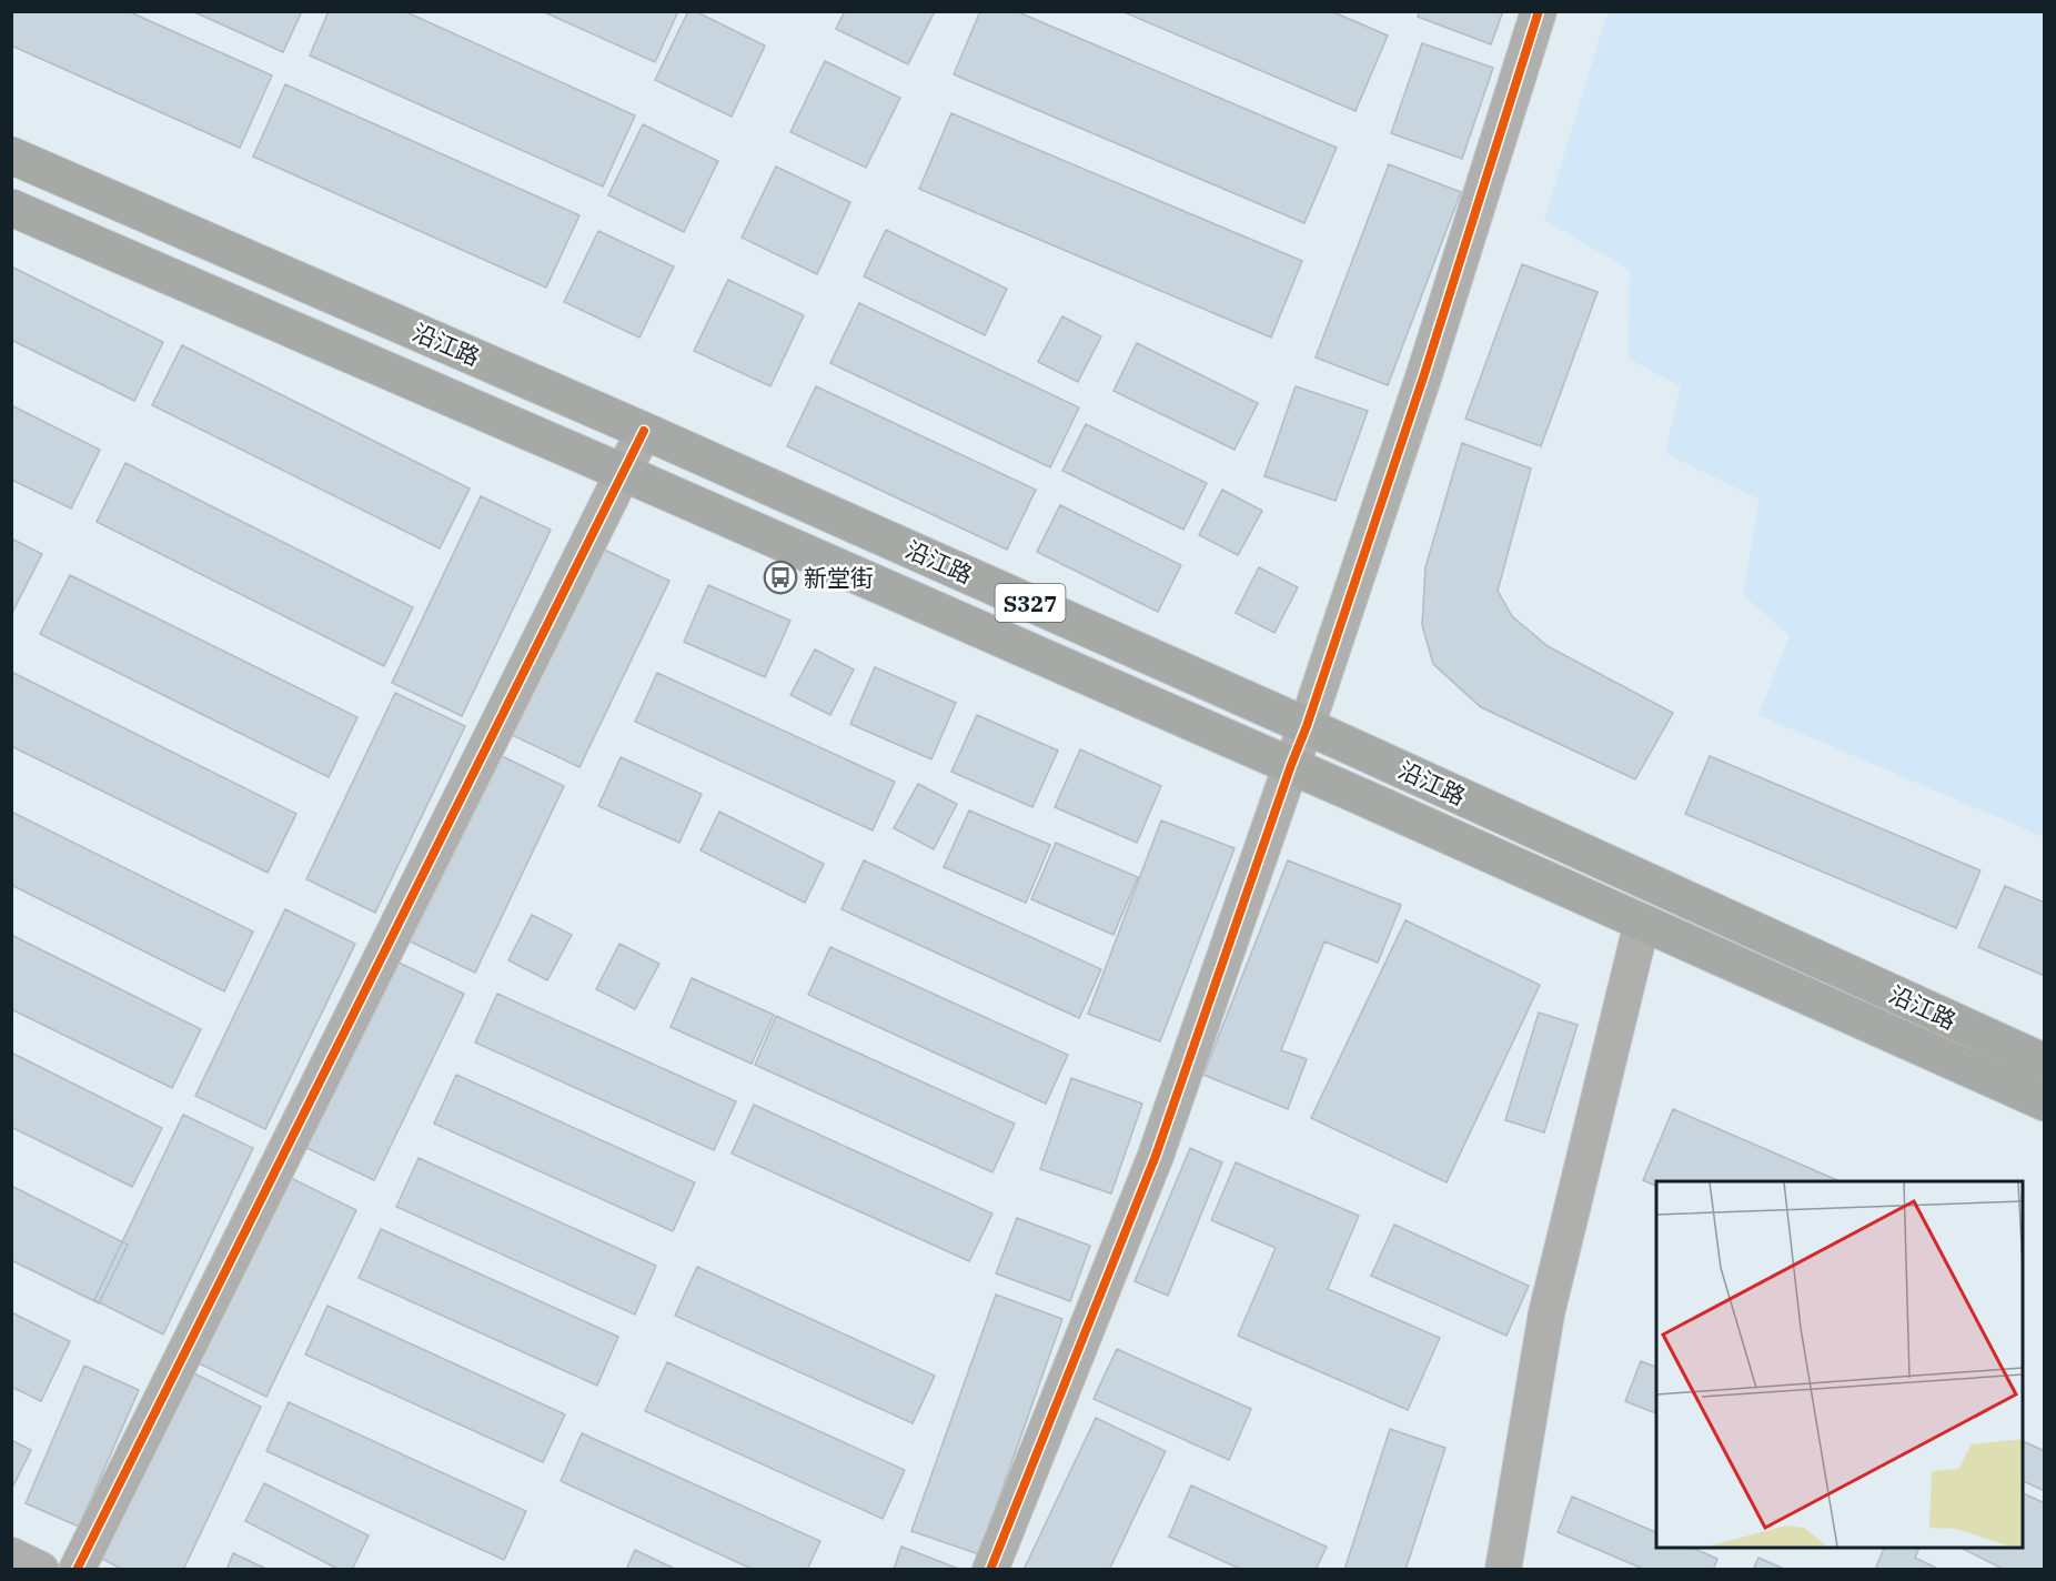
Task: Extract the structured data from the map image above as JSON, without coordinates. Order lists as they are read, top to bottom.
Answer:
{
  "streets": {
    "main road": ["沿江路", "S327"]
  },
  "places": {
    "bus stop": ["新堂街"]
  }
}
